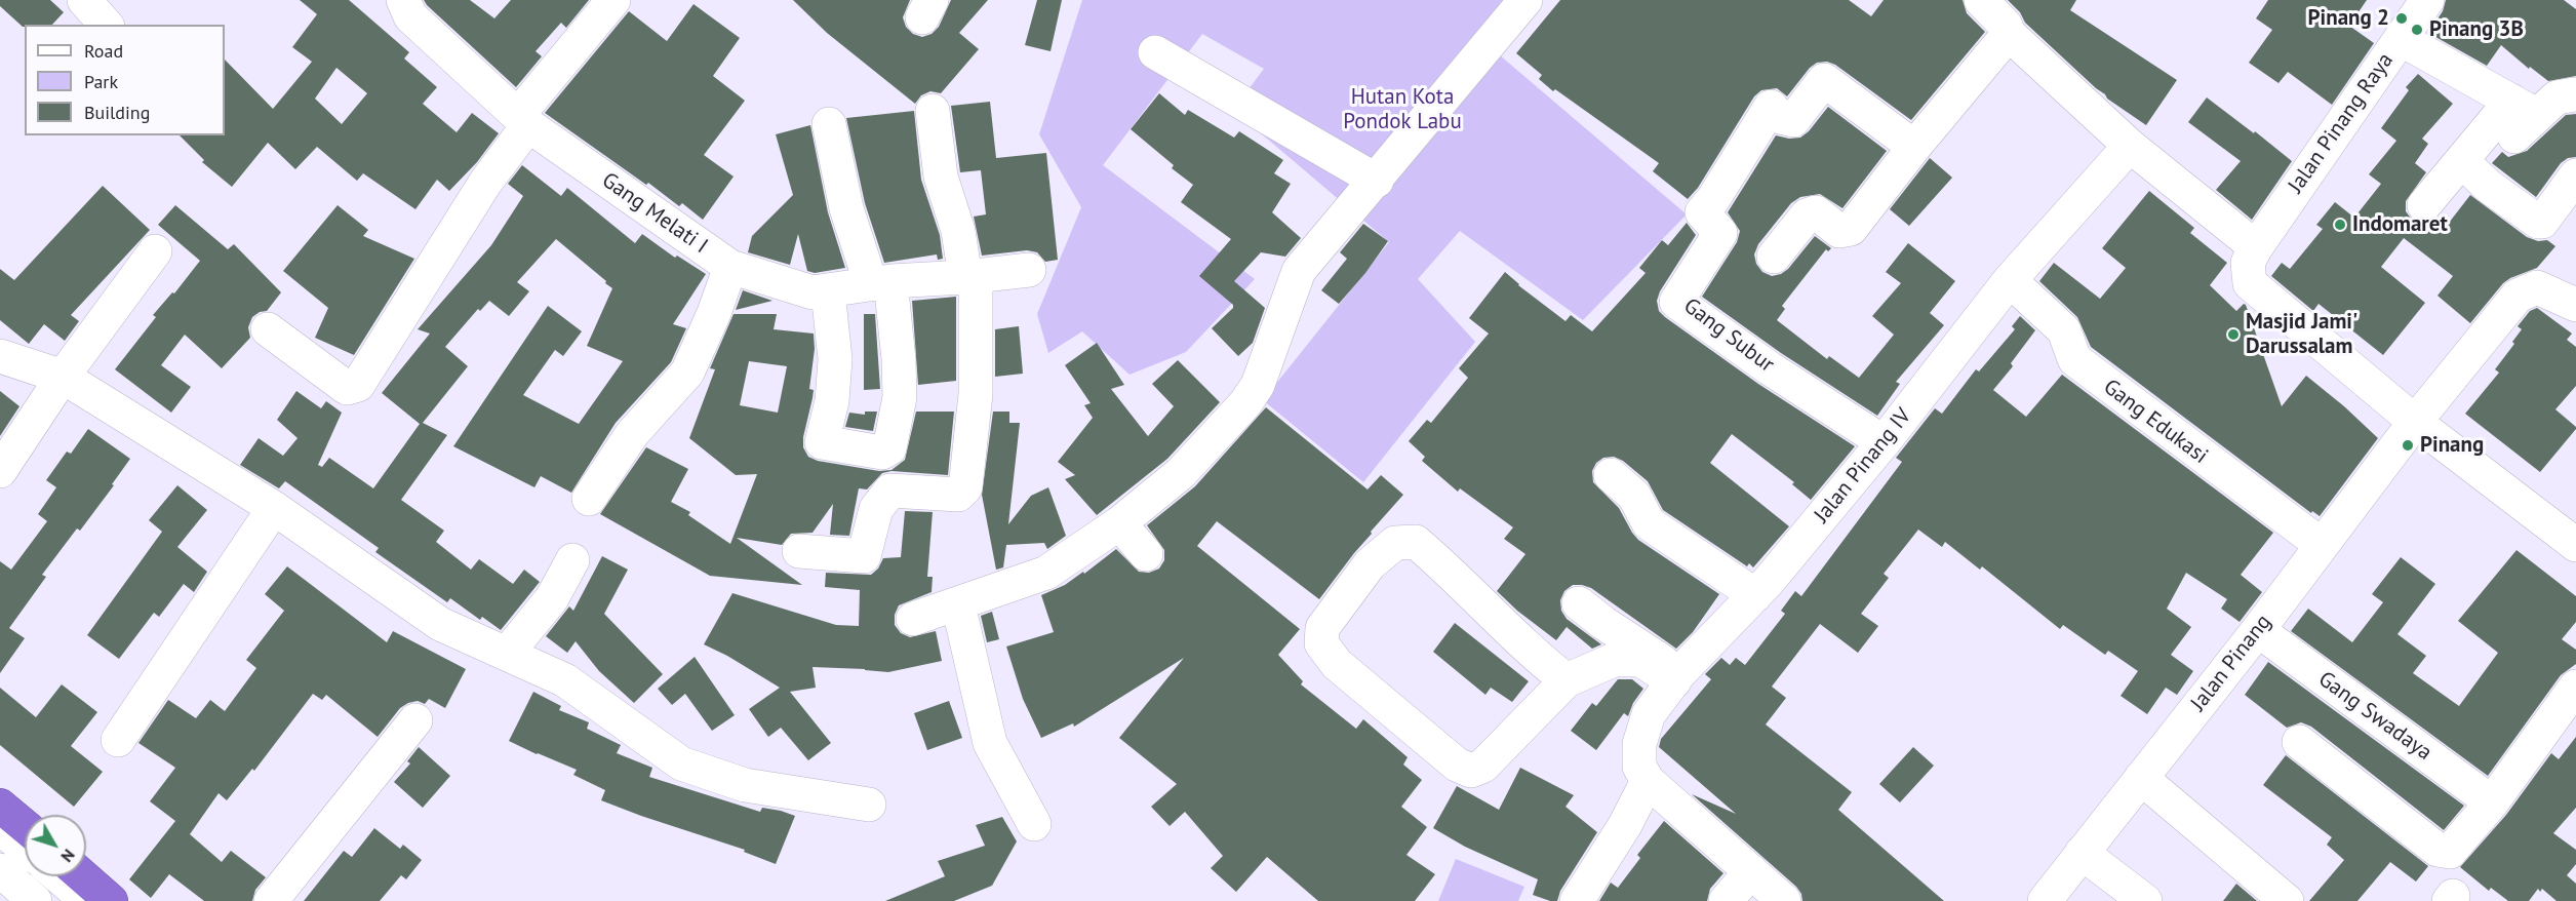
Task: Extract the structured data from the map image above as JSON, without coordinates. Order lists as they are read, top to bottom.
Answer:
{
  "streets": {
    "street": [
      "Jalan Pinang Raya",
      "Gang Melati I",
      "Gang Subur",
      "Gang Edukasi",
      "Jalan Pinang IV",
      "Jalan Pinang",
      "Gang Swadaya"
    ]
  },
  "crossings": [
    ["Gang Subur", "Jalan Pinang IV"],
    ["Gang Edukasi", "Jalan Pinang IV"],
    ["Gang Edukasi", "Jalan Pinang"],
    ["Jalan Pinang", "Gang Swadaya"]
  ],
  "parks": ["Hutan Kota Pondok Labu"],
  "places": [
    "Pinang 2",
    "Pinang 3B",
    "Indomaret",
    "Masjid Jami' Darussalam",
    "Pinang"
  ],
  "legend": ["Road", "Park", "Building"],
  "north": "bottom right"
}
